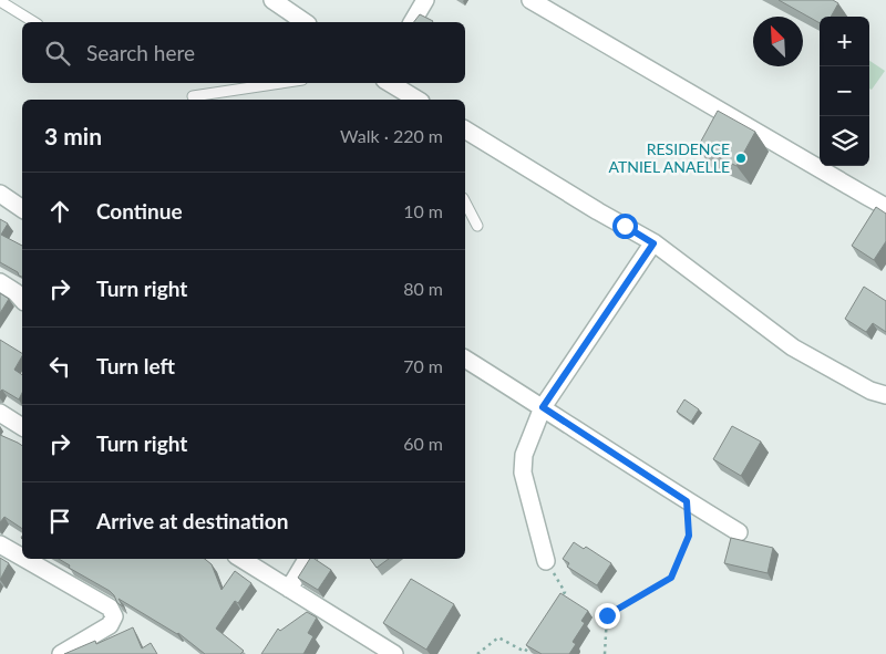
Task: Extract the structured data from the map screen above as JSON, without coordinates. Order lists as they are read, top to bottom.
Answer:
{
  "places": ["RESIDENCE ATNIEL ANAELLE"],
  "north": "top left",
  "page": {
    "map_buttons": ["+", "−"],
    "search": "Search here",
    "heading": ["3 min", "Walk · 220 m"],
    "list": [
      ["Continue", "10 m"],
      ["Turn right", "80 m"],
      ["Turn left", "70 m"],
      ["Turn right", "60 m"],
      "Arrive at destination"
    ]
  }
}
